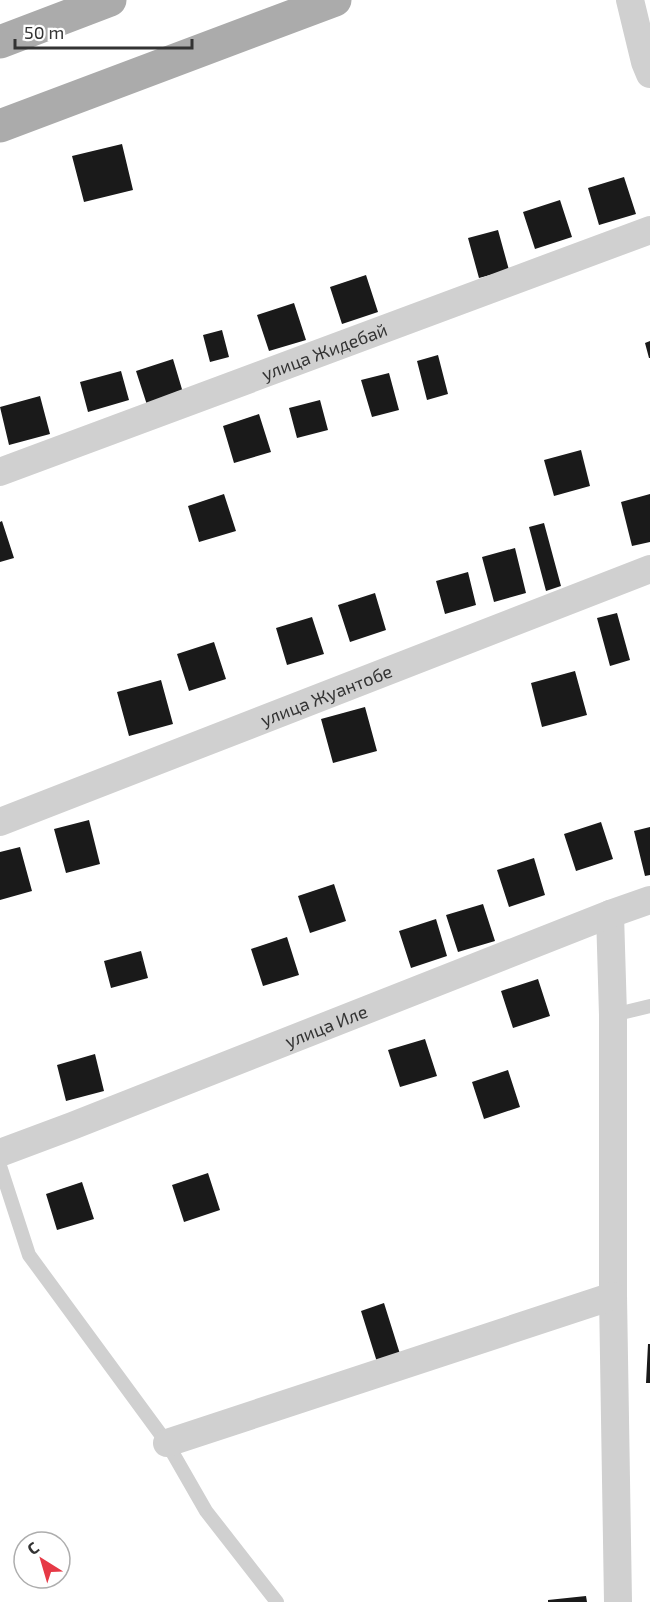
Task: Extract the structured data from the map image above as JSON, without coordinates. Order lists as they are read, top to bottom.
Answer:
{
  "streets": {
    "street": ["улица Жидебай", "улица Жуантобе", "улица Иле"]
  },
  "scale_bar": "50 m",
  "north": "top left"
}
